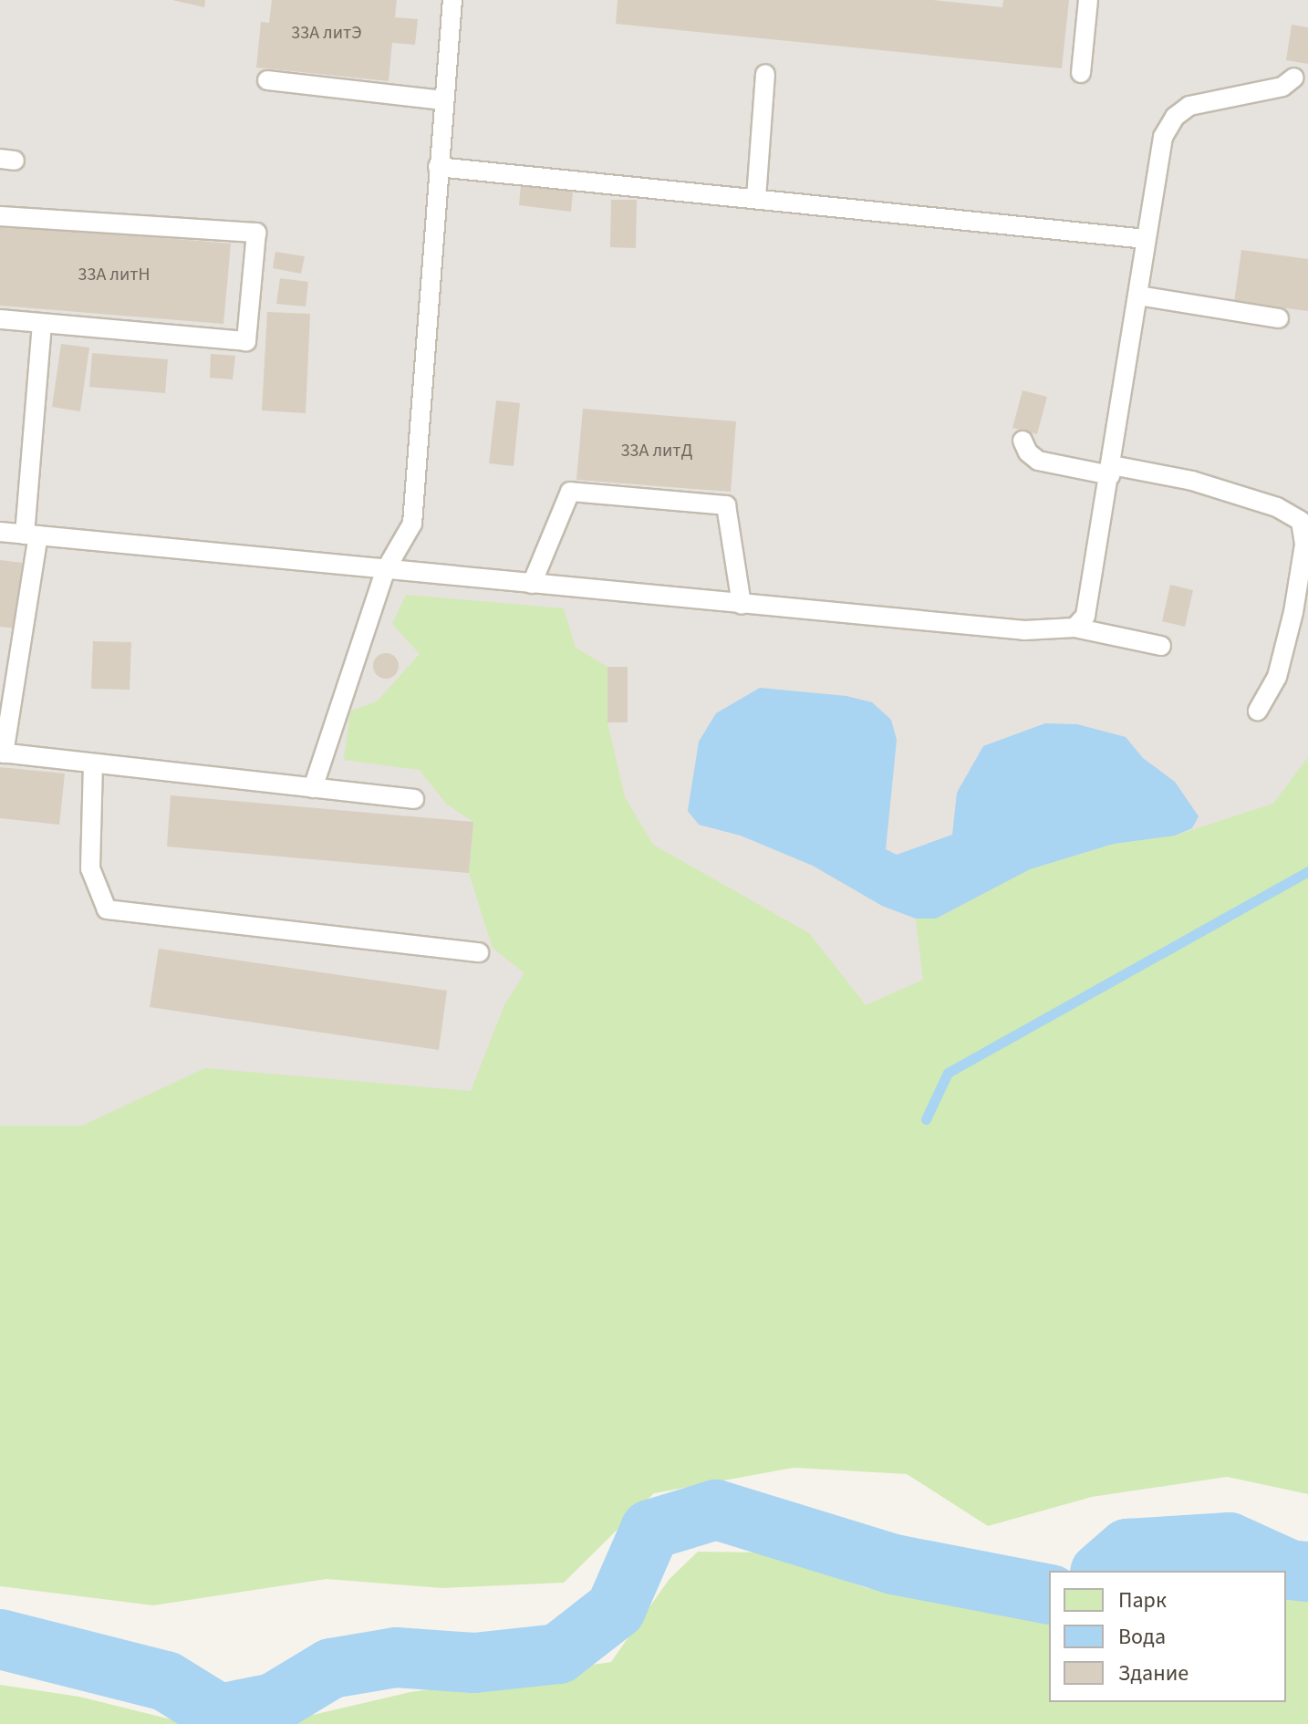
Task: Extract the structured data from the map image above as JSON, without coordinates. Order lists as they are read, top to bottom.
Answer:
{
  "house_numbers": ["33А литЭ", "33А литН", "33А литД"],
  "legend": ["Парк", "Вода", "Здание"]
}
